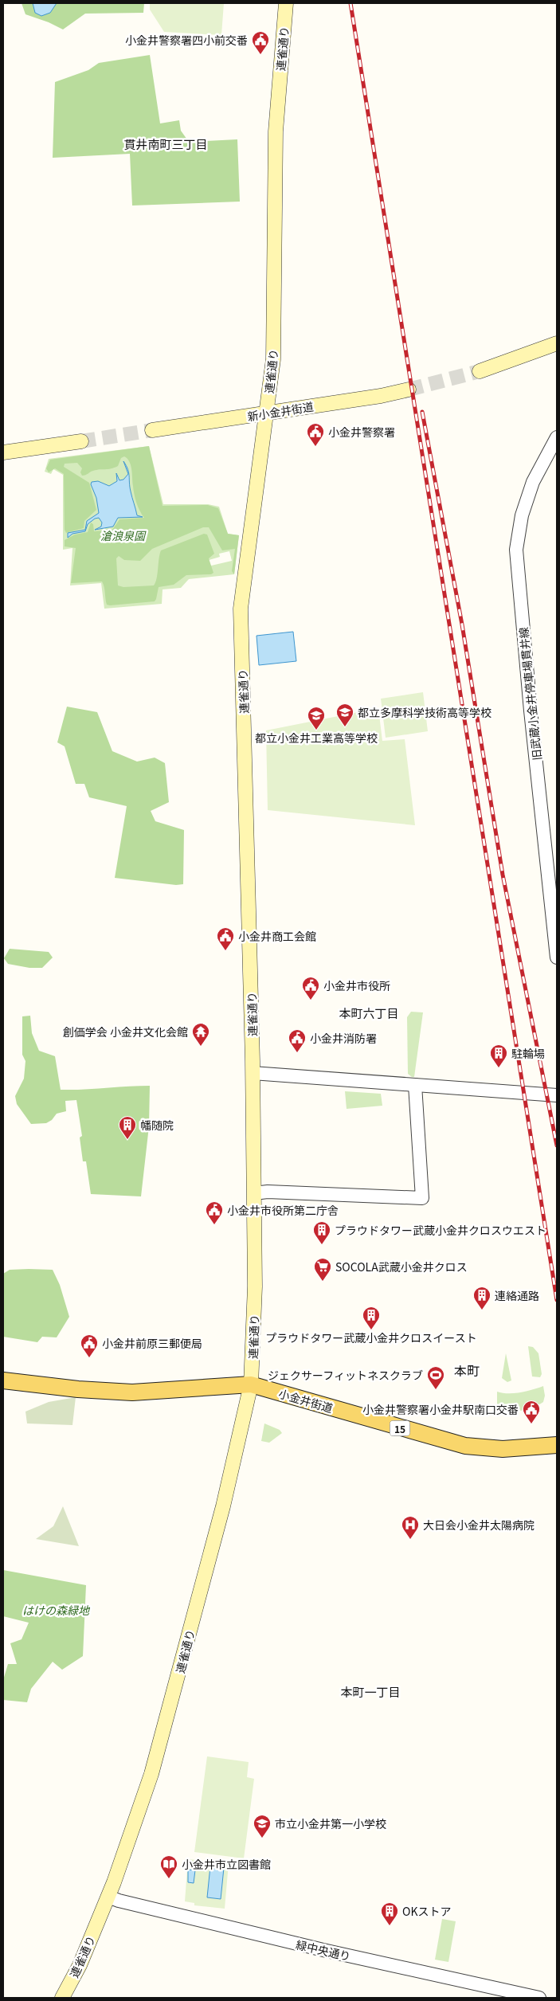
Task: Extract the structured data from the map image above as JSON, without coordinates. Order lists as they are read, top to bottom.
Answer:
{
  "streets": {
    "main road": [
      "連雀通り",
      "新小金井街道",
      "小金井街道",
      "15"
    ],
    "street": ["旧武蔵小金井停車場貫井線", "緑中央通り"]
  },
  "crossings": [
    ["連雀通り", "新小金井街道"],
    ["連雀通り", "小金井街道"],
    ["連雀通り", "緑中央通り"]
  ],
  "districts": [
    "貫井南町三丁目",
    "本町六丁目",
    "本町",
    "本町一丁目"
  ],
  "parks": ["滄浪泉園", "はけの森緑地"],
  "places": {
    "public building": [
      "小金井警察署四小前交番",
      "小金井警察署",
      "小金井商工会館",
      "小金井市役所",
      "小金井消防署",
      "小金井市役所第二庁舎",
      "小金井前原三郵便局",
      "小金井警察署小金井駅南口交番"
    ],
    "school or university": ["都立多摩科学技術高等学校", "都立小金井工業高等学校", "市立小金井第一小学校"],
    "temple": ["創価学会 小金井文化会館"],
    "building": [
      "駐輪場",
      "幡随院",
      "プラウドタワー武蔵小金井クロスウエスト",
      "連絡通路",
      "プラウドタワー武蔵小金井クロスイースト",
      "OKストア"
    ],
    "supermarket": ["SOCOLA武蔵小金井クロス"],
    "sports": ["ジェクサーフィットネスクラブ"],
    "hospital": ["大日会小金井太陽病院"],
    "library": ["小金井市立図書館"]
  }
}
